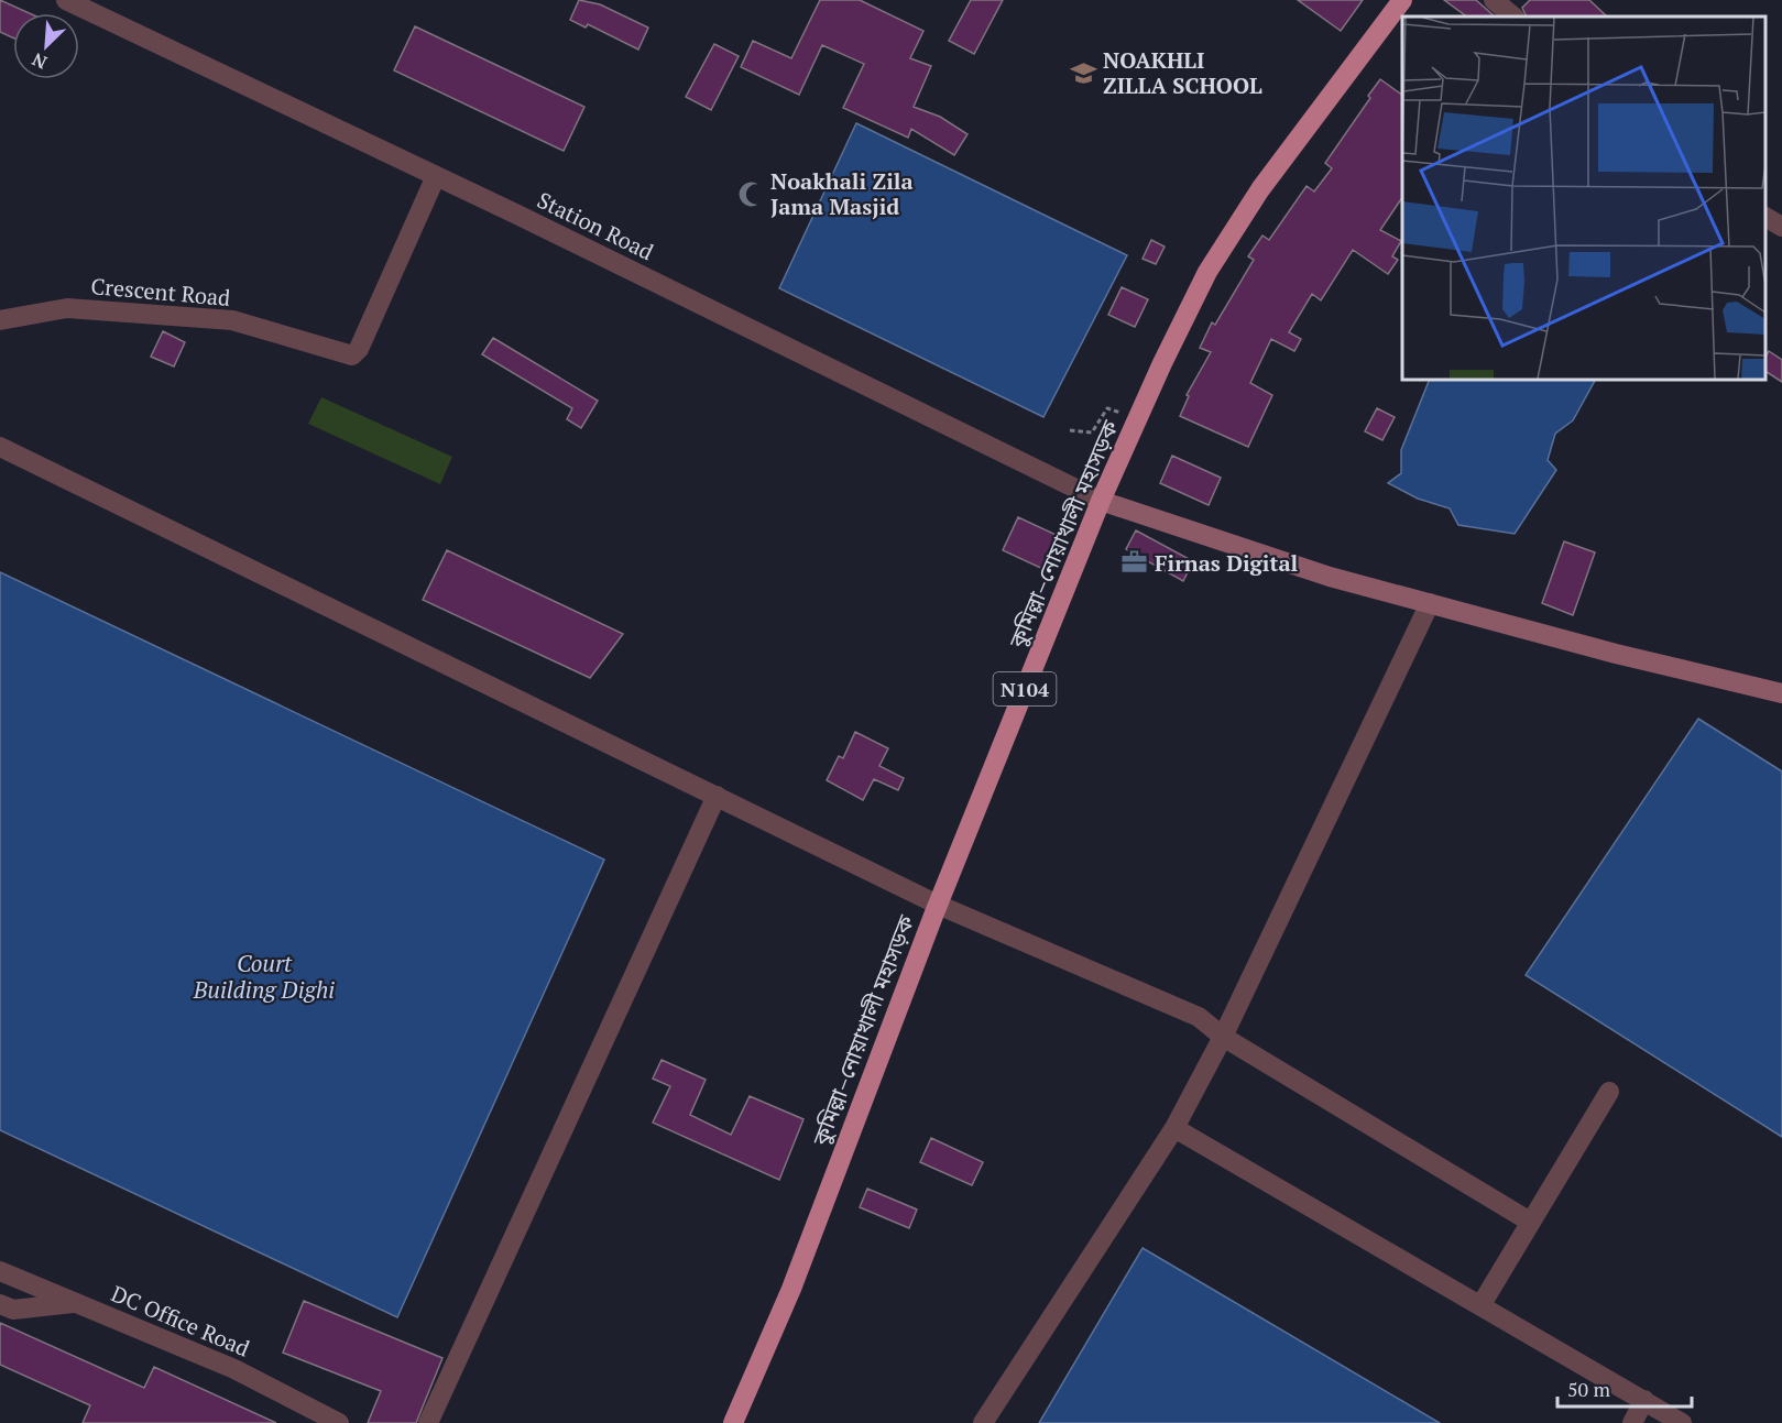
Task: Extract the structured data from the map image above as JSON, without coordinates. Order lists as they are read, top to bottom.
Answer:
{
  "streets": {
    "highway": ["কুমিল্লা–নোয়াখালী মহাসড়ক", "N104"],
    "street": ["Station Road", "Crescent Road", "DC Office Road"]
  },
  "crossings": [
    ["Station Road", "Crescent Road"],
    ["Station Road", "কুমিল্লা–নোয়াখালী মহাসড়ক"]
  ],
  "water": ["Court Building Dighi"],
  "places": {
    "school or university": ["NOAKHLI ZILLA SCHOOL"],
    "mosque": ["Noakhali Zila Jama Masjid"],
    "office": ["Firnas Digital"]
  },
  "scale_bar": "50 m",
  "north": "bottom left"
}
